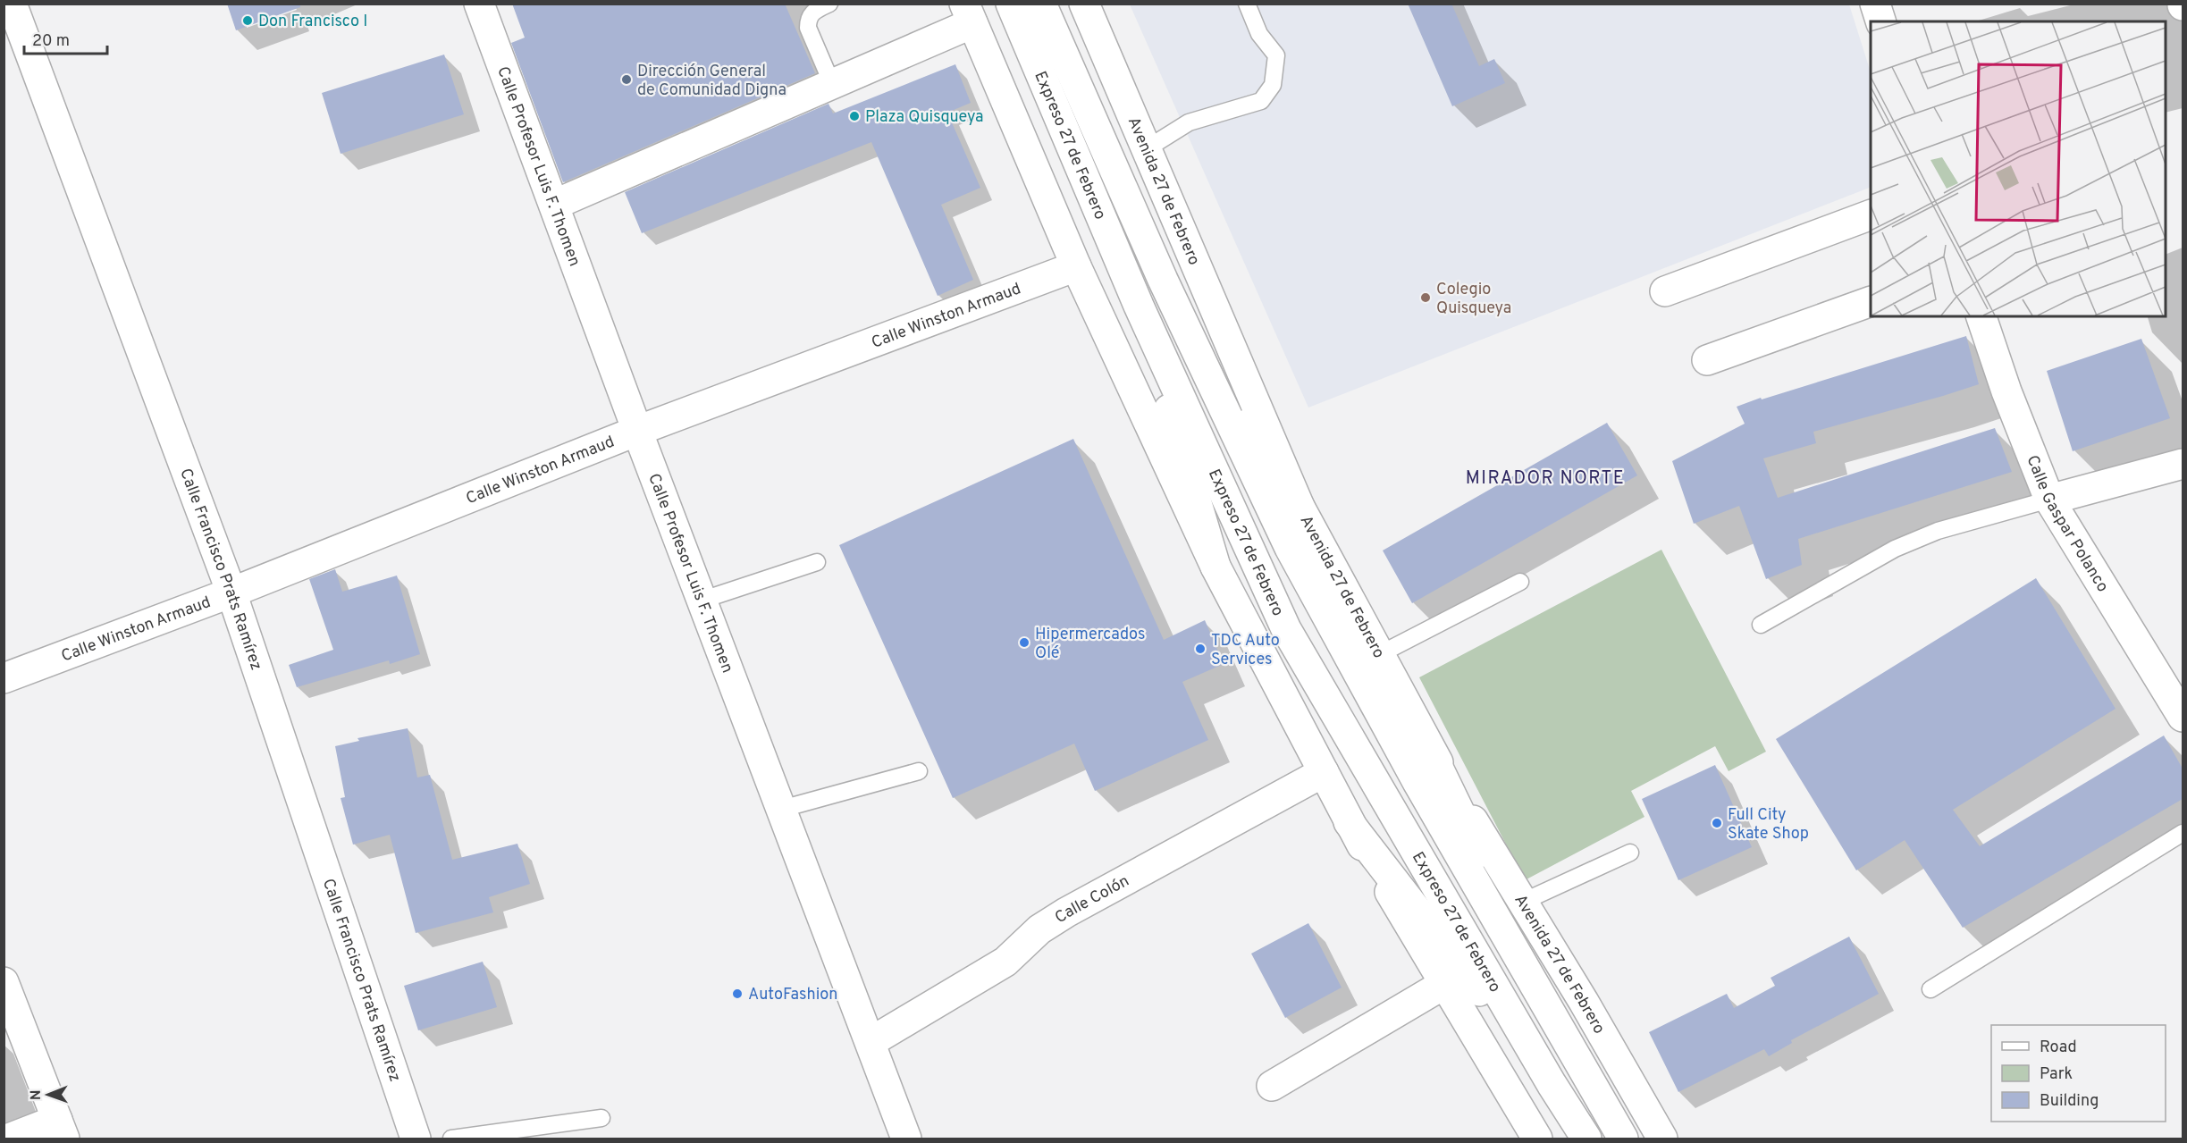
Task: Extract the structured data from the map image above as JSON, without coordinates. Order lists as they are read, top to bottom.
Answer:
{
  "streets": {
    "main road": [
      "Expreso 27 de Febrero",
      "Calle Profesor Luis F. Thomen",
      "Avenida 27 de Febrero",
      "Calle Winston Armaud",
      "Calle Gaspar Polanco",
      "Calle Francisco Prats Ramírez",
      "Calle Colón"
    ]
  },
  "crossings": [
    ["Calle Profesor Luis F. Thomen", "Calle Winston Armaud"],
    ["Calle Profesor Luis F. Thomen", "Calle Colón"],
    ["Calle Winston Armaud", "Calle Francisco Prats Ramírez"]
  ],
  "districts": ["MIRADOR NORTE"],
  "places": [
    "Don Francisco I",
    "Dirección General de Comunidad Digna",
    "Plaza Quisqueya",
    "Colegio Quisqueya",
    "Hipermercados Olé",
    "TDC Auto Services",
    "Full City Skate Shop",
    "AutoFashion"
  ],
  "legend": ["Road", "Park", "Building"],
  "scale_bar": "20 m",
  "north": "left"
}
